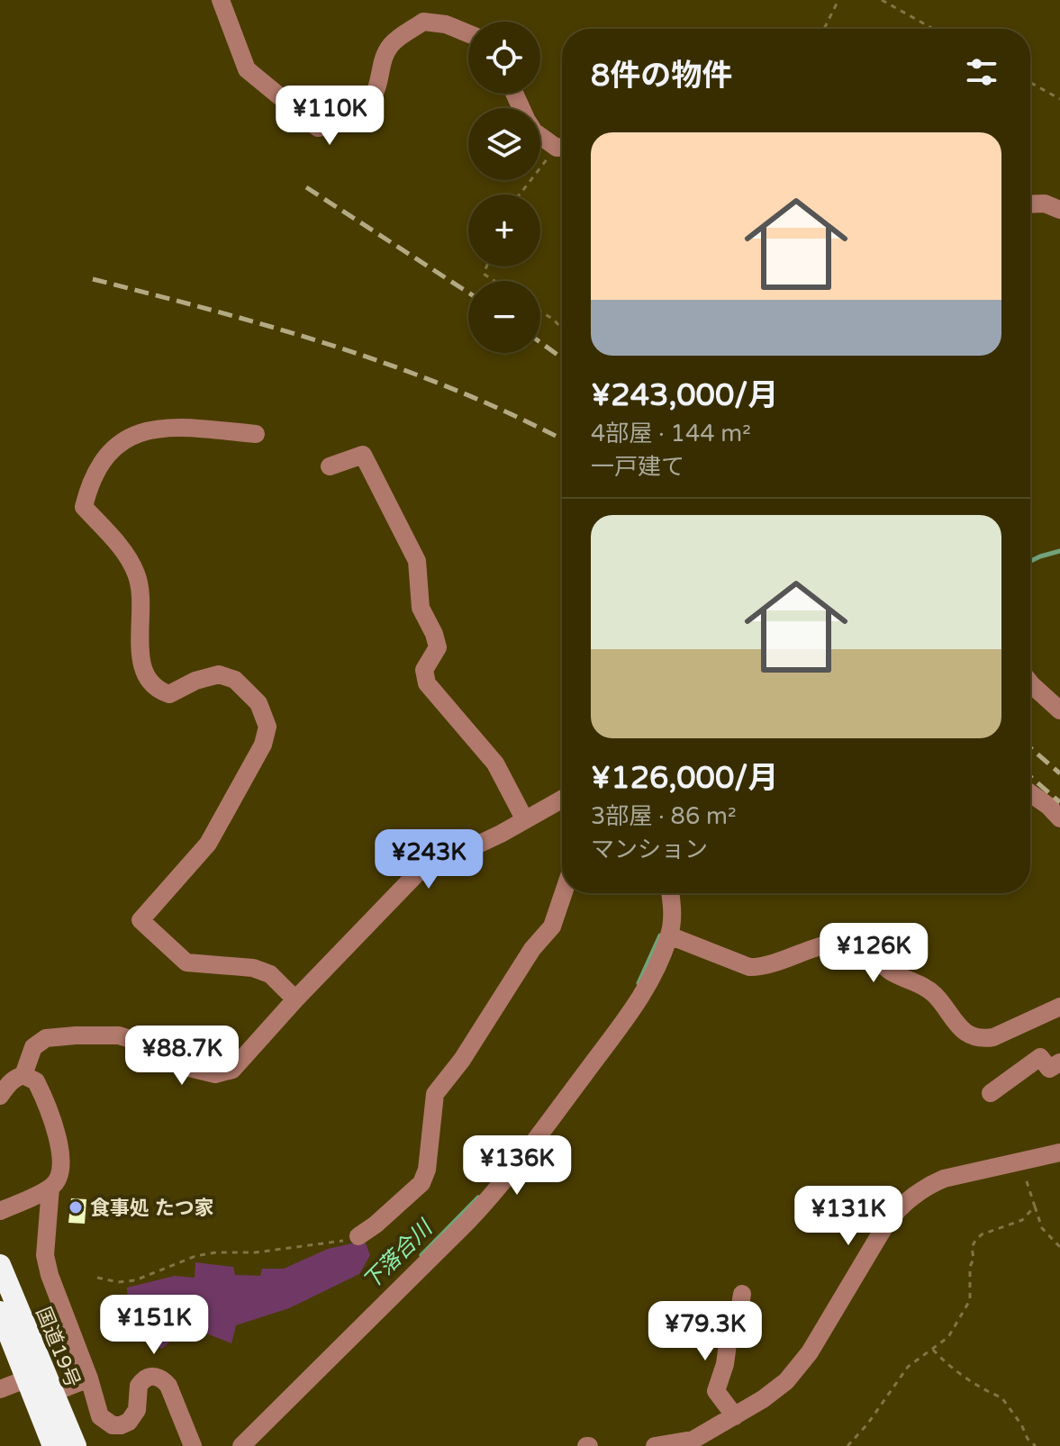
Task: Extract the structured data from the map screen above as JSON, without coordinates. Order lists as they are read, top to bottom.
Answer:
{
  "streets": {
    "highway": ["国道19号"]
  },
  "water": ["下落合川"],
  "places": ["食事処 たつ家"],
  "page": {
    "map_buttons": ["+", "−"],
    "heading": "8件の物件",
    "price": [
      "¥110K",
      "¥243K",
      "¥126K",
      "¥88.7K",
      "¥136K",
      "¥131K",
      "¥151K",
      "¥79.3K"
    ],
    "list": [
      {
        "name": "¥243,000/月",
        "note": "4部屋 · 144 m² · 一戸建て"
      },
      {
        "name": "¥126,000/月",
        "note": "3部屋 · 86 m² · マンション"
      }
    ]
  }
}
